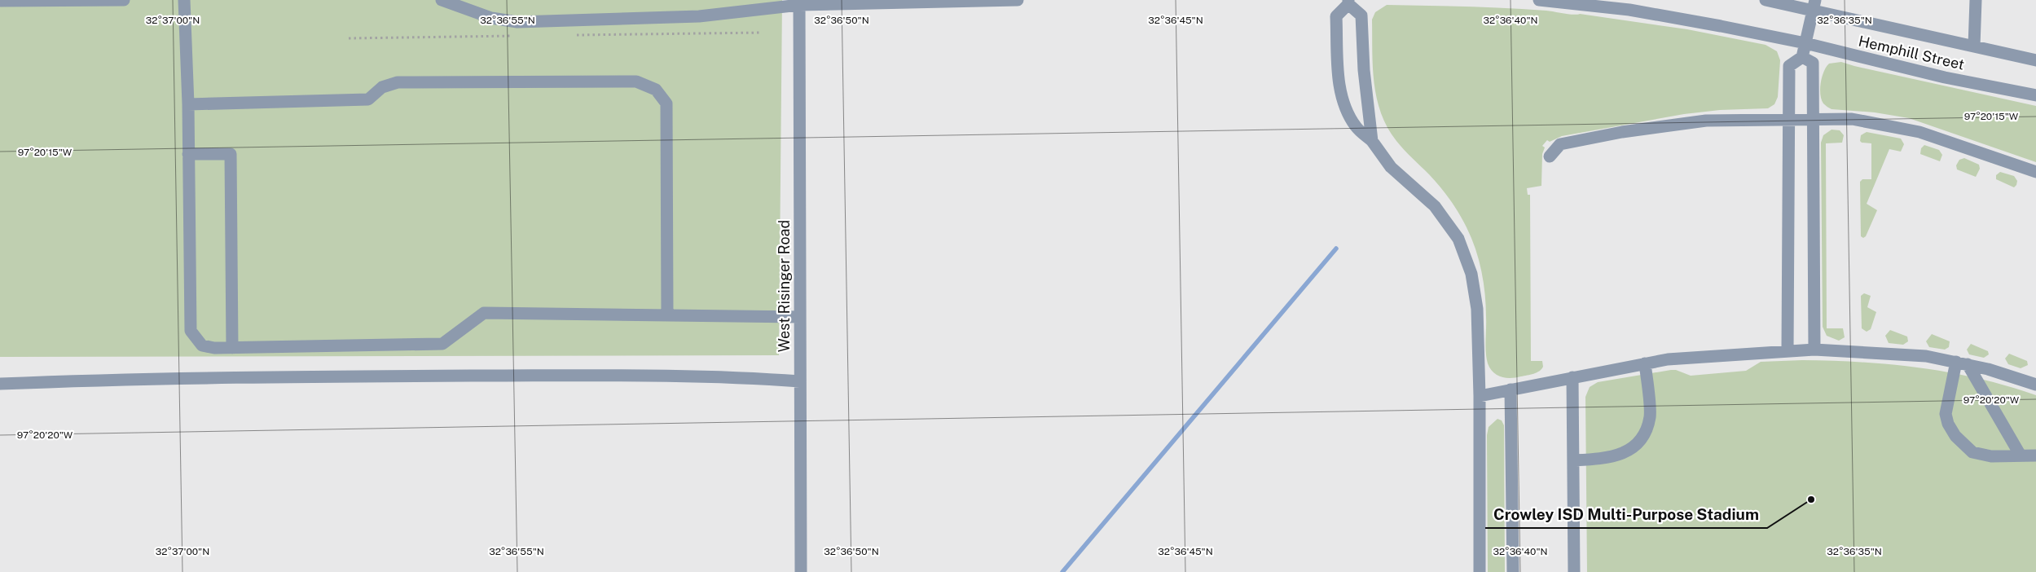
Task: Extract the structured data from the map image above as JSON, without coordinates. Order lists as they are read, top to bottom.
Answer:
{
  "streets": {
    "street": ["Hemphill Street", "West Risinger Road"]
  },
  "places": ["Crowley ISD Multi-Purpose Stadium"],
  "coordinates": [
    "32°37'00\"N",
    "32°36'55\"N",
    "32°36'50\"N",
    "32°36'45\"N",
    "32°36'40\"N",
    "32°36'35\"N",
    "97°20'15\"W",
    "97°20'20\"W"
  ]
}
